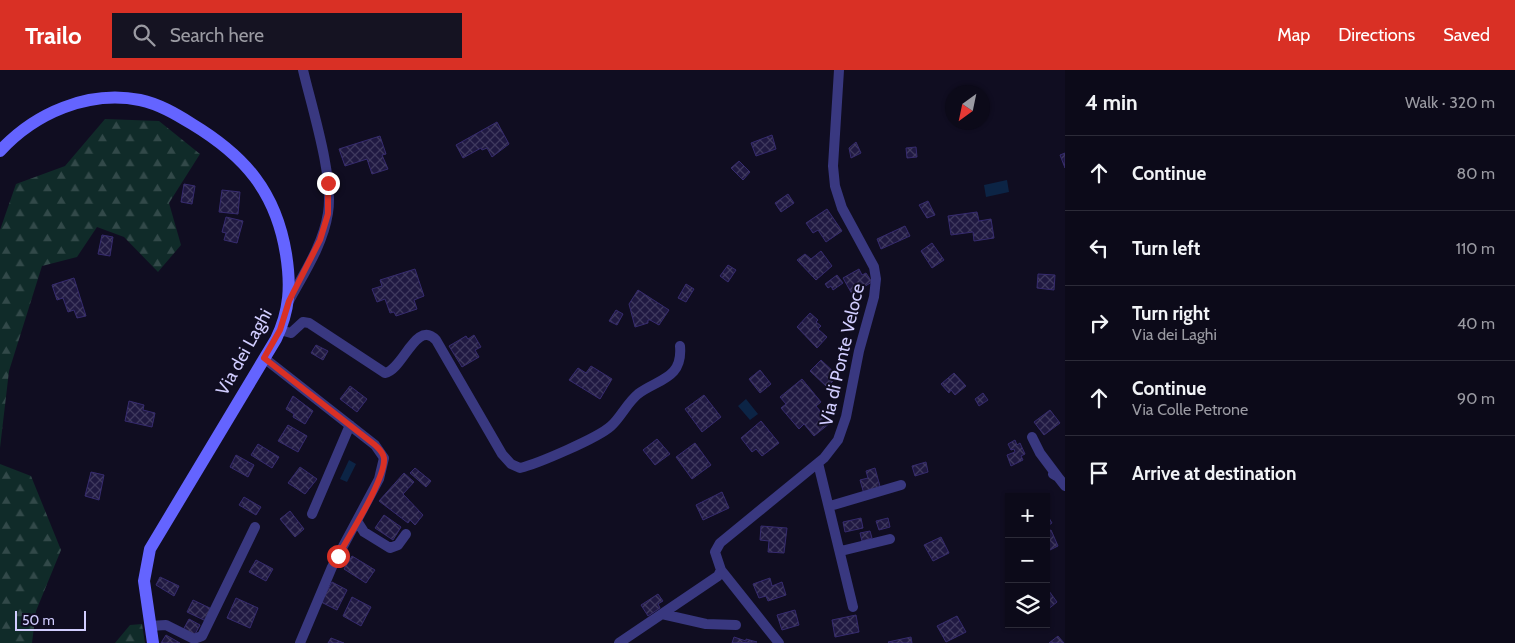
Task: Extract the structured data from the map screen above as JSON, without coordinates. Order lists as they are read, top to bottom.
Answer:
{
  "streets": {
    "main road": ["Via dei Laghi"],
    "street": ["Via di Ponte Veloce"]
  },
  "scale_bar": "50 m",
  "north": "bottom left",
  "page": {
    "header": "Trailo",
    "search": "Search here",
    "nav": ["Map", "Directions", "Saved"],
    "heading": ["4 min", "Walk · 320 m"],
    "list": [
      ["Continue", "80 m"],
      ["Turn left", "110 m"],
      ["Turn right", "Via dei Laghi", "40 m"],
      ["Continue", "Via Colle Petrone", "90 m"],
      "Arrive at destination"
    ],
    "map_buttons": ["+", "−"],
    "scale": "50 m"
  }
}
